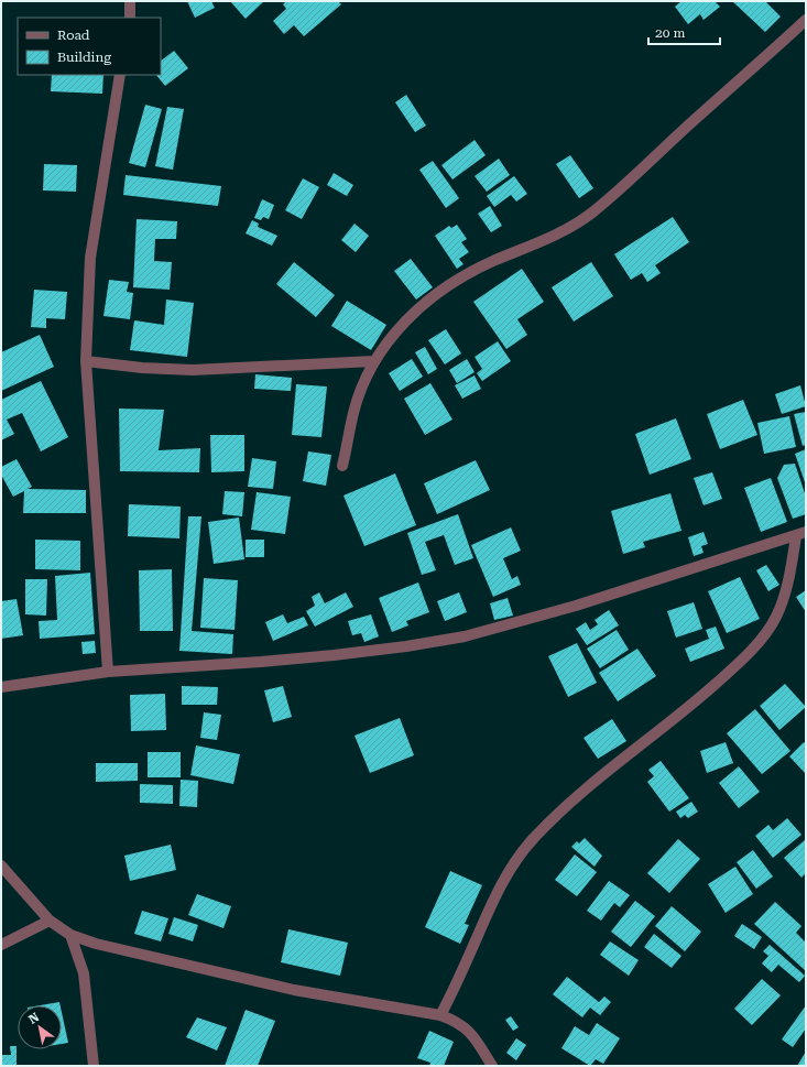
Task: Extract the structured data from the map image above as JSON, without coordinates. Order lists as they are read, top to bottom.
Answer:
{
  "legend": ["Road", "Building"],
  "scale_bar": "20 m",
  "north": "top left"
}
